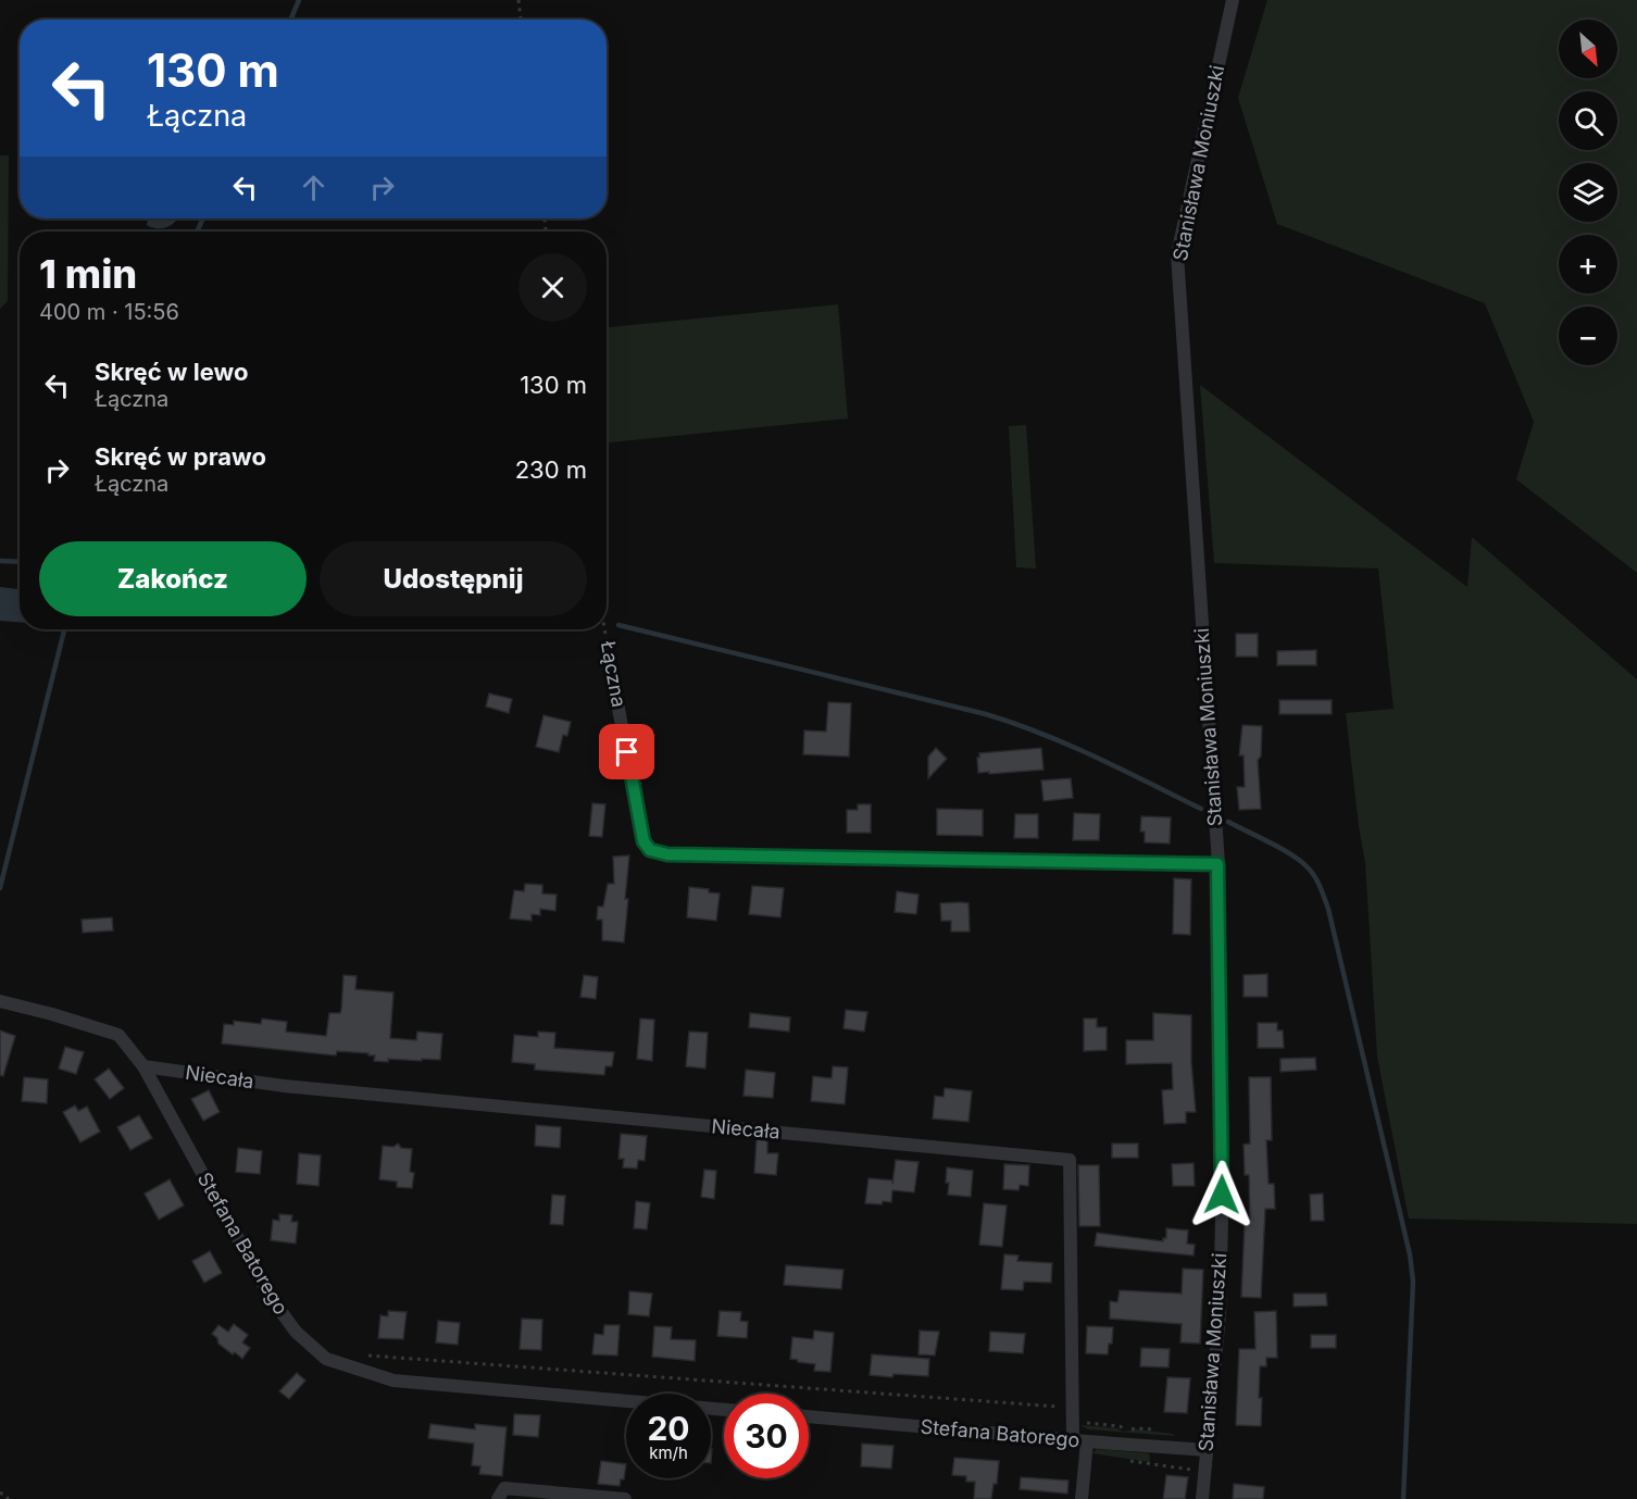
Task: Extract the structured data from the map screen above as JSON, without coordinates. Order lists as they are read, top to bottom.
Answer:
{
  "streets": {
    "street": [
      "Stanisława Moniuszki",
      "Łączna",
      "Niecała",
      "Stefana Batorego"
    ]
  },
  "crossings": [
    ["Stanisława Moniuszki", "Łączna"],
    ["Stanisława Moniuszki", "Stefana Batorego"],
    ["Niecała", "Stefana Batorego"]
  ],
  "north": "bottom right",
  "page": {
    "map_buttons": ["+", "−"],
    "turn": ["130 m", "Łączna"],
    "heading": ["1 min", "400 m · 15:56"],
    "list": [
      {
        "name": "Skręć w lewo",
        "note": "Łączna",
        "value": "130 m"
      },
      {
        "name": "Skręć w prawo",
        "note": "Łączna",
        "value": "230 m"
      }
    ],
    "buttons": ["Zakończ", "Udostępnij"],
    "speed": "20 km/h",
    "limit": "30"
  }
}
